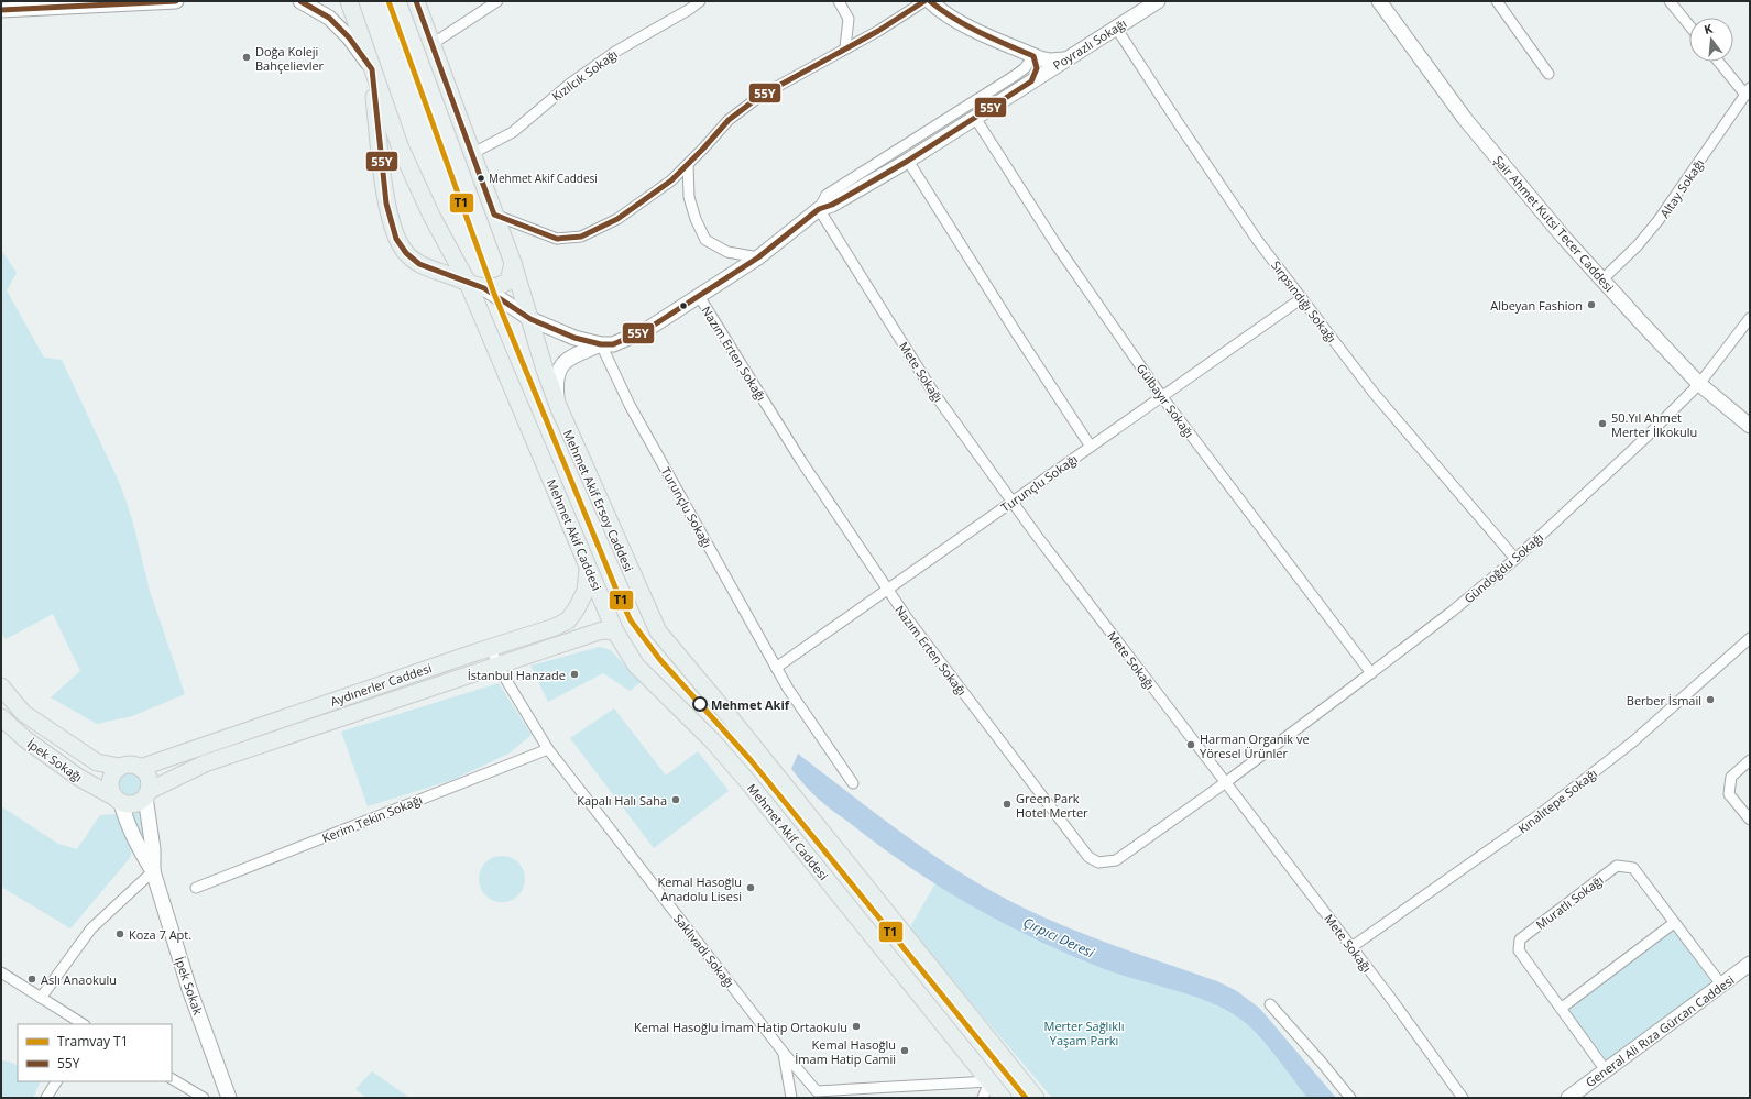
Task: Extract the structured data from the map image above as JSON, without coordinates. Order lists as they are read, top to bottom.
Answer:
{
  "streets": {
    "main road": [
      "Poyrazlı Sokağı",
      "Şair Ahmet Kutsi Tecer Caddesi",
      "Mehmet Akif Ersoy Caddesi",
      "Mehmet Akif Caddesi",
      "Aydınerler Caddesi",
      "İpek Sokağı",
      "İpek Sokak",
      "General Ali Rıza Gürcan Caddesi"
    ],
    "street": [
      "Kızılcık Sokağı",
      "Altay Sokağı",
      "Sırpsındığı Sokağı",
      "Nazım Erten Sokağı",
      "Mete Sokağı",
      "Gülbayır Sokağı",
      "Turunçlu Sokağı",
      "Gündoğdu Sokağı",
      "Kınalıtepe Sokağı",
      "Kerim Tekin Sokağı",
      "Muratlı Sokağı",
      "Saklıvadi Sokağı"
    ]
  },
  "crossings": [
    ["Poyrazlı Sokağı", "Sırpsındığı Sokağı"],
    ["Poyrazlı Sokağı", "Nazım Erten Sokağı"],
    ["Poyrazlı Sokağı", "Mete Sokağı"],
    ["Poyrazlı Sokağı", "Gülbayır Sokağı"],
    ["Poyrazlı Sokağı", "Turunçlu Sokağı"],
    ["Poyrazlı Sokağı", "Mehmet Akif Ersoy Caddesi"],
    ["Kızılcık Sokağı", "Mehmet Akif Ersoy Caddesi"],
    ["Altay Sokağı", "Şair Ahmet Kutsi Tecer Caddesi"],
    ["Şair Ahmet Kutsi Tecer Caddesi", "Gündoğdu Sokağı"],
    ["Sırpsındığı Sokağı", "Turunçlu Sokağı"],
    ["Sırpsındığı Sokağı", "Gündoğdu Sokağı"],
    ["Nazım Erten Sokağı", "Mete Sokağı"],
    ["Nazım Erten Sokağı", "Turunçlu Sokağı"],
    ["Nazım Erten Sokağı", "Gündoğdu Sokağı"],
    ["Mete Sokağı", "Turunçlu Sokağı"],
    ["Mete Sokağı", "Gündoğdu Sokağı"],
    ["Mete Sokağı", "Kınalıtepe Sokağı"],
    ["Gülbayır Sokağı", "Turunçlu Sokağı"],
    ["Gülbayır Sokağı", "Gündoğdu Sokağı"],
    ["Mehmet Akif Caddesi", "Aydınerler Caddesi"],
    ["Aydınerler Caddesi", "İpek Sokağı"],
    ["Aydınerler Caddesi", "Saklıvadi Sokağı"],
    ["Kerim Tekin Sokağı", "Saklıvadi Sokağı"],
    ["Muratlı Sokağı", "General Ali Rıza Gürcan Caddesi"]
  ],
  "water": ["Çırpıcı Deresi"],
  "parks": ["Merter Sağlıklı Yaşam Parkı"],
  "places": [
    "Doğa Koleji Bahçelievler",
    "Mehmet Akif Caddesi",
    "Albeyan Fashion",
    "50.Yıl Ahmet Merter İlkokulu",
    "İstanbul Hanzade",
    "Berber İsmail",
    "Mehmet Akif",
    "Harman Organik ve Yöresel Ürünler",
    "Kapalı Halı Saha",
    "Green Park Hotel Merter",
    "Kemal Hasoğlu Anadolu Lisesi",
    "Koza 7 Apt.",
    "Aslı Anaokulu",
    "Kemal Hasoğlu İmam Hatip Ortaokulu",
    "Kemal Hasoğlu İmam Hatip Camii"
  ],
  "lines": ["tram line T1", "transit line 55Y"],
  "legend": ["Tramvay T1", "55Y"],
  "north": "top"
}
